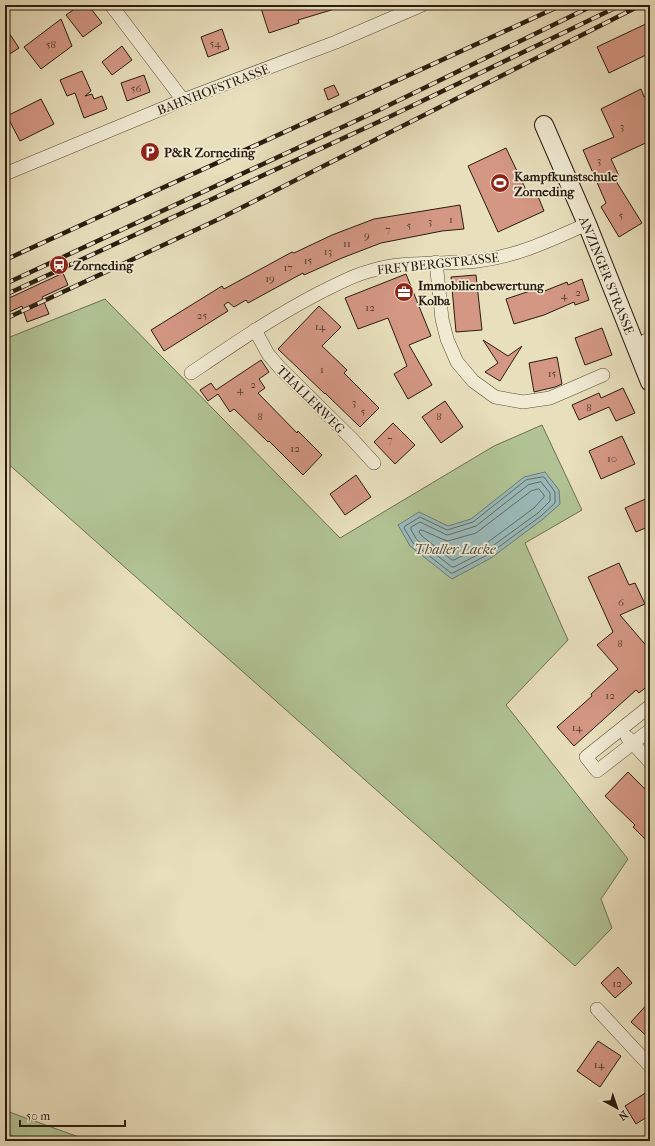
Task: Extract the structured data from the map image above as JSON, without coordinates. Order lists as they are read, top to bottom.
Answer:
{
  "streets": {
    "street": [
      "BAHNHOFSTRASSE",
      "FREYBERGSTRASSE",
      "ANZINGER STRASSE",
      "THALLERWEG"
    ]
  },
  "crossings": [
    ["FREYBERGSTRASSE", "ANZINGER STRASSE"],
    ["FREYBERGSTRASSE", "THALLERWEG"]
  ],
  "water": ["Thaller Lacke"],
  "places": {
    "parking": ["P&R Zorneding"],
    "sports": ["Kampfkunstschule Zorneding"],
    "station": ["Zorneding"],
    "office": ["Immobilienbewertung Kolba"]
  },
  "house_numbers": [
    "54",
    "58",
    "56",
    "3",
    "3",
    "5",
    "1",
    "3",
    "5",
    "7",
    "9",
    "11",
    "13",
    "15",
    "17",
    "19",
    "2",
    "4",
    "12",
    "25",
    "14",
    "1",
    "15",
    "2",
    "4",
    "3",
    "8",
    "5",
    "8",
    "8",
    "7",
    "12",
    "10",
    "6",
    "8",
    "12",
    "14",
    "12",
    "14"
  ],
  "scale_bar": "50 m",
  "north": "bottom right"
}
